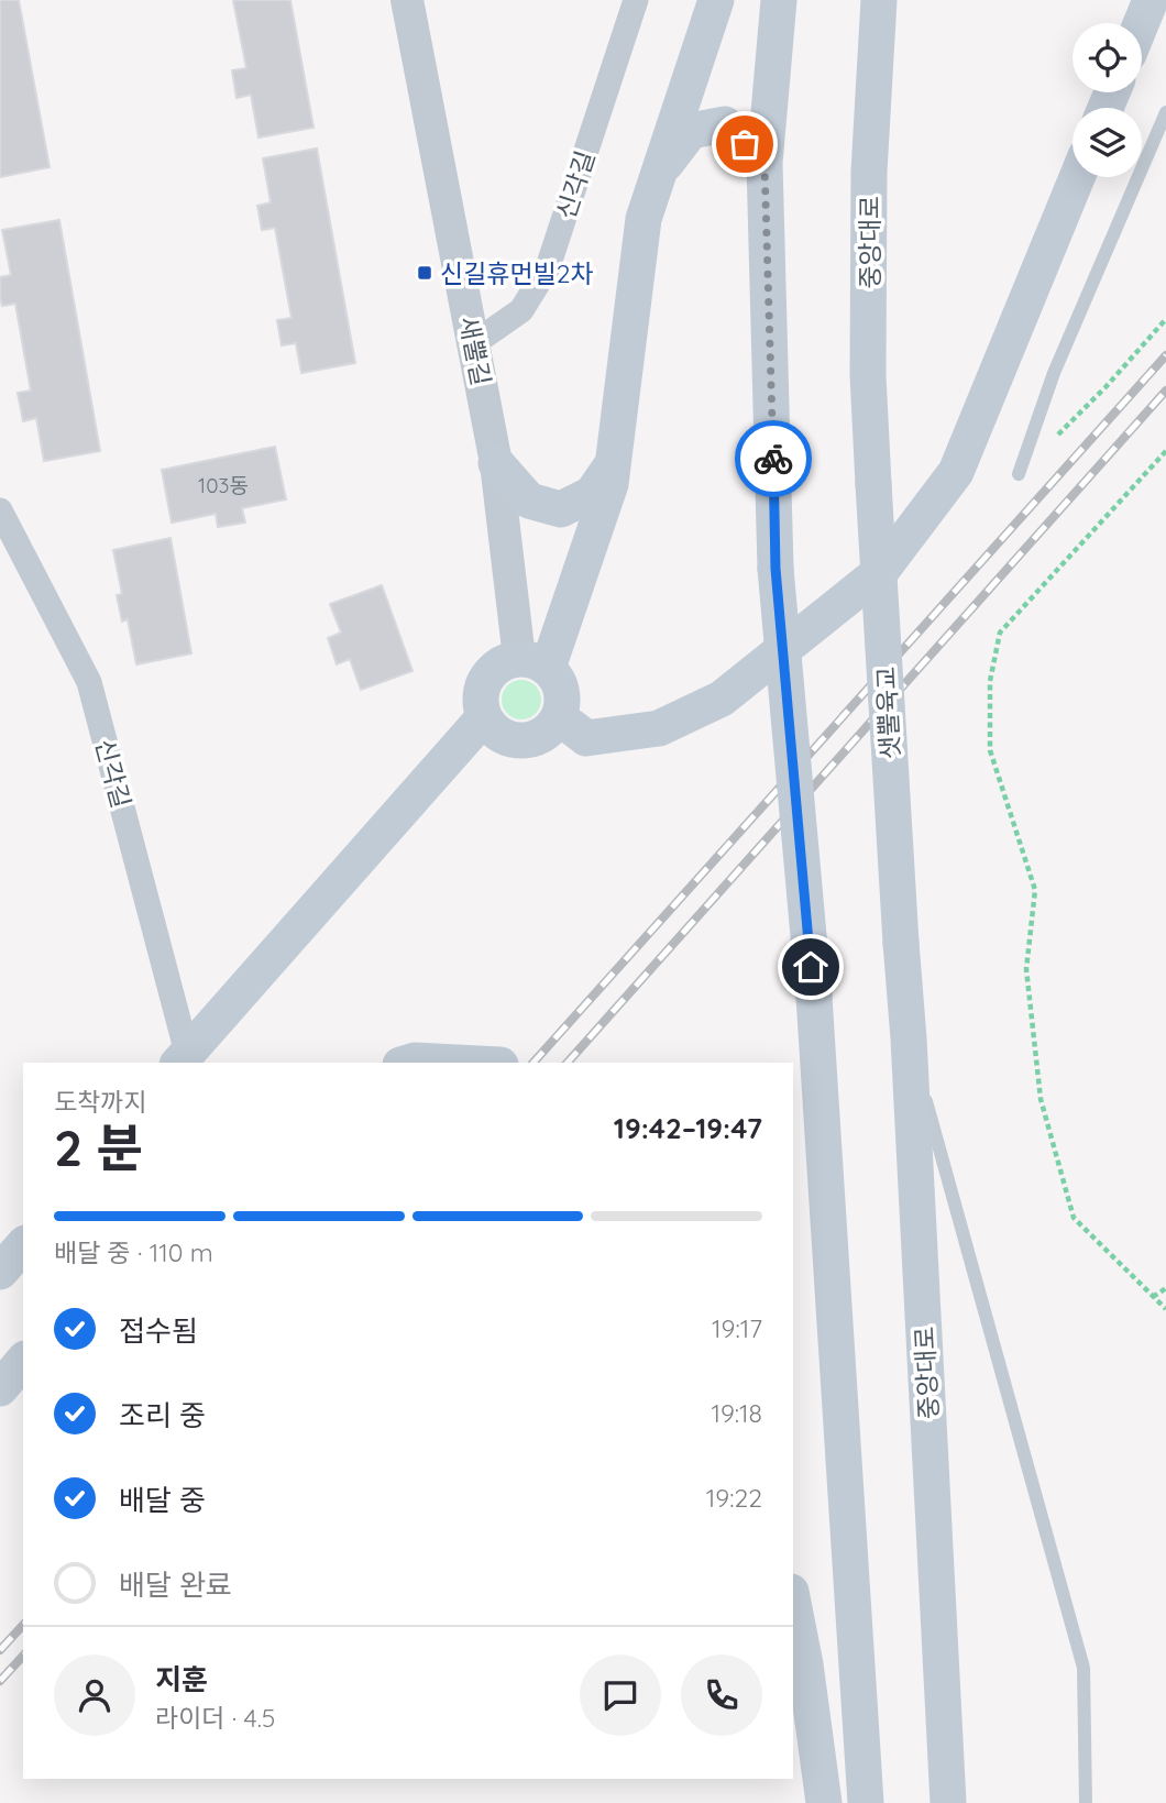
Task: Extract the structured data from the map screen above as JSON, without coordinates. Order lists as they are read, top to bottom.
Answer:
{
  "streets": {
    "main road": ["중앙대로", "샛뿔육교"],
    "street": ["신각길", "새뿔길"]
  },
  "crossings": [
    ["신각길", "새뿔길"],
    ["중앙대로", "샛뿔육교"]
  ],
  "places": {
    "transit": ["신길휴먼빌2차"]
  },
  "house_numbers": ["103동"],
  "page": {
    "heading": ["2 분", "도착까지", "19:42–19:47"],
    "panel": ["지훈", "라이더 · 4.5"],
    "bar": "배달 중 · 110 m",
    "list": [
      ["접수됨", "19:17"],
      ["조리 중", "19:18"],
      ["배달 중", "19:22"],
      "배달 완료"
    ]
  }
}
